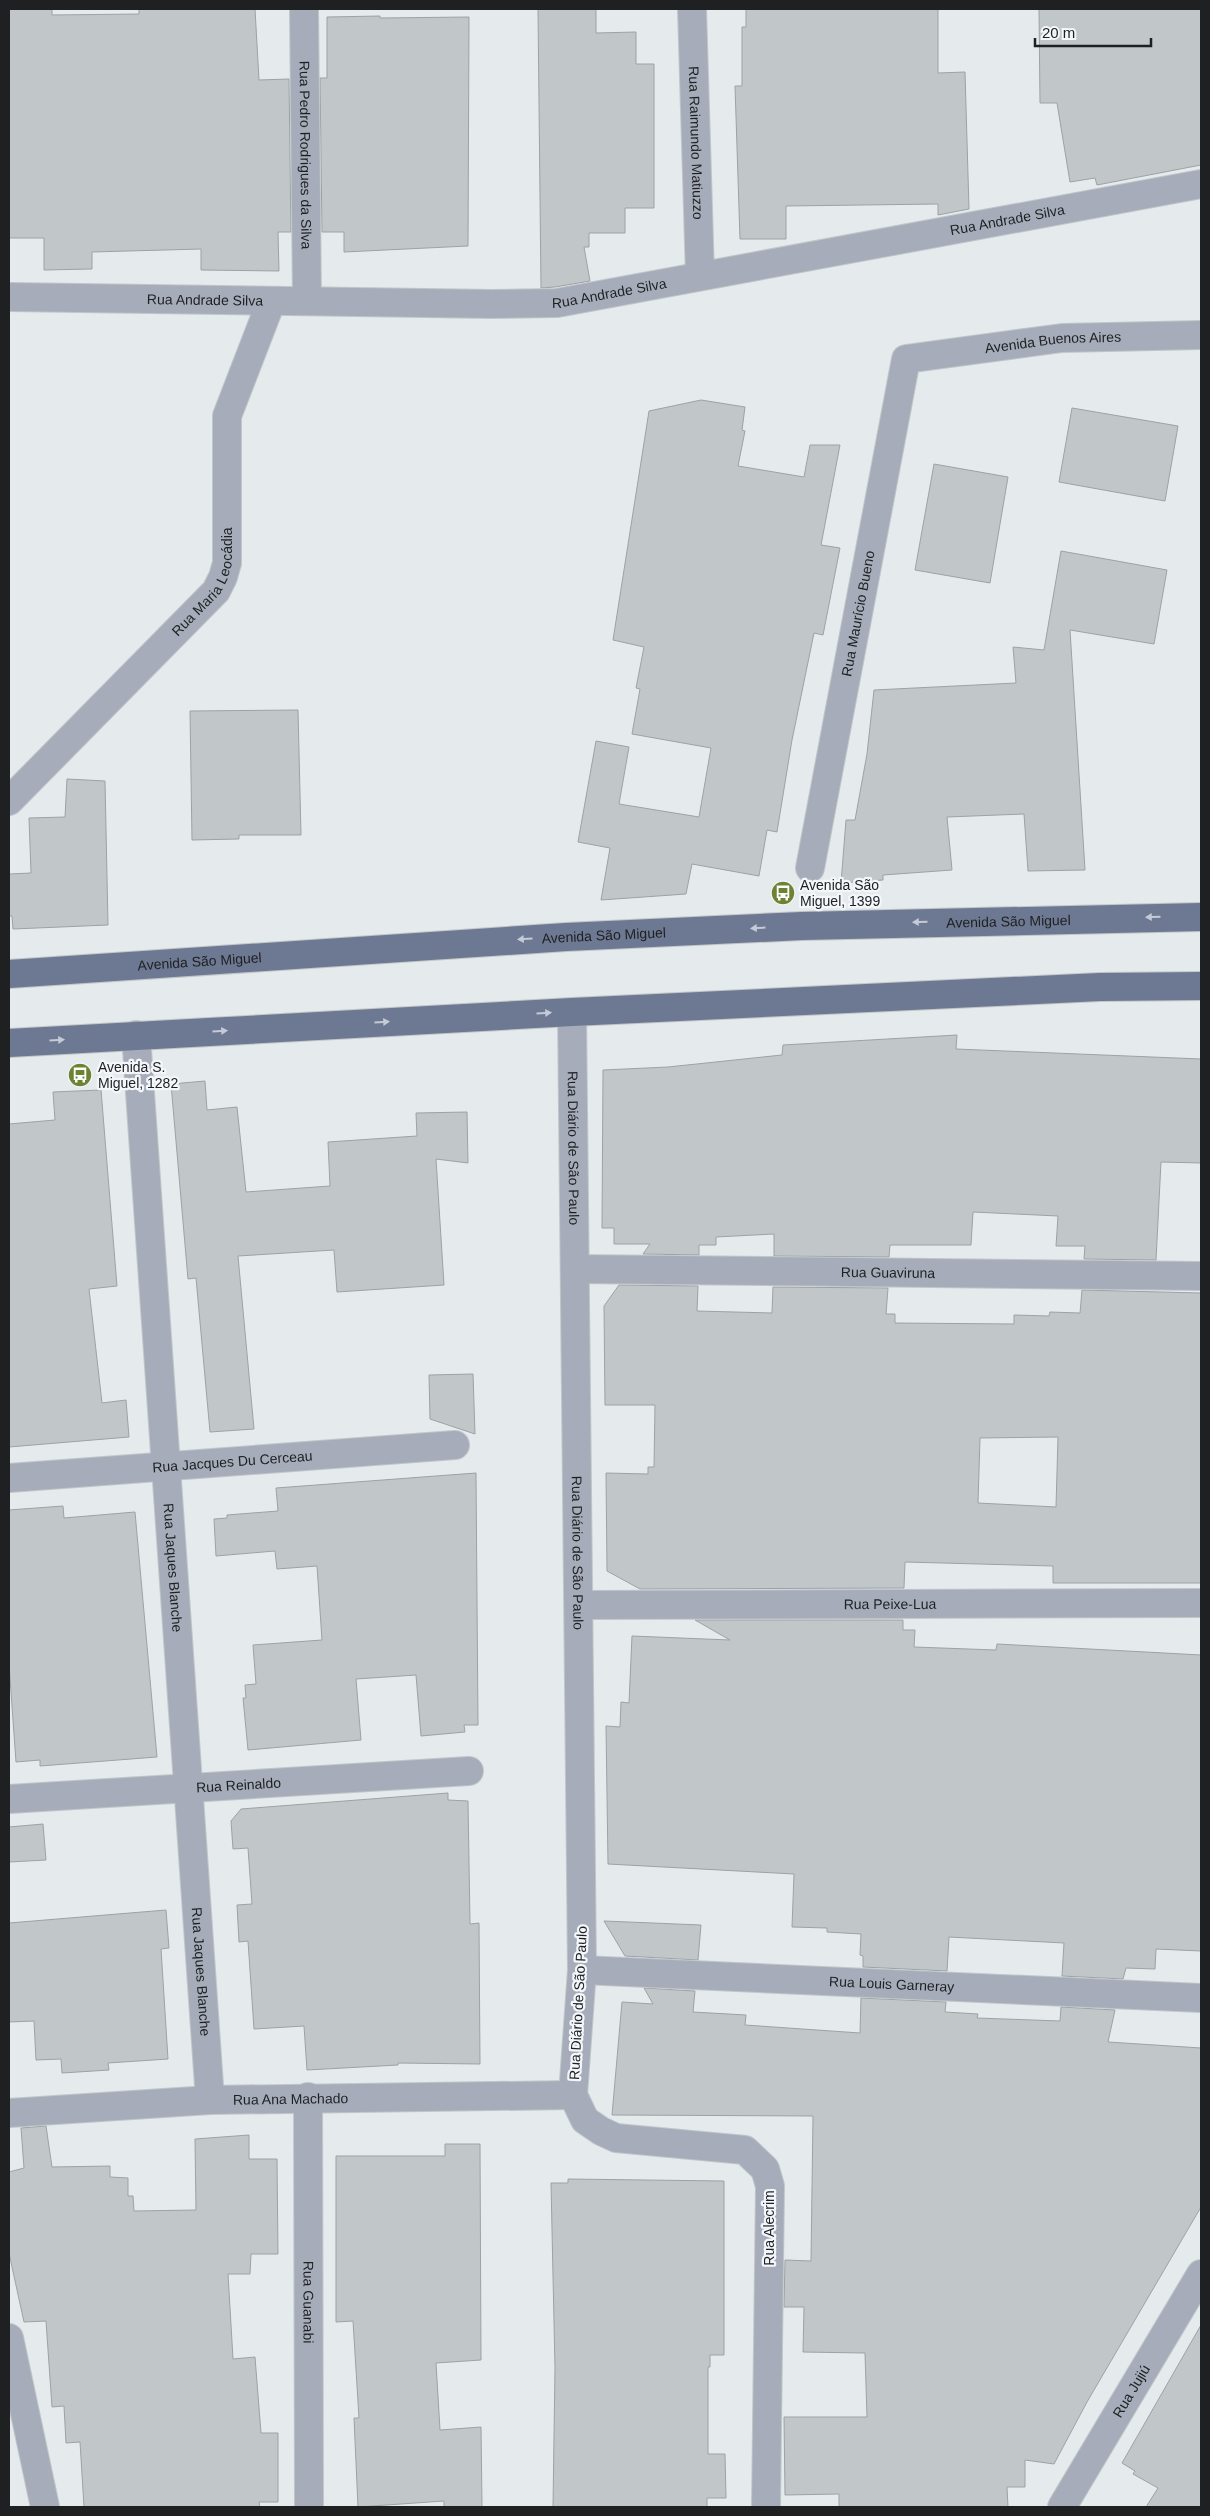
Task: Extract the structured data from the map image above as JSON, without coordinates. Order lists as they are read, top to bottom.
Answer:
{
  "streets": {
    "main road": ["Avenida São Miguel"],
    "street": [
      "Rua Raimundo Matiuzzo",
      "Rua Pedro Rodrigues da Silva",
      "Rua Andrade Silva",
      "Avenida Buenos Aires",
      "Rua Maria Leocádia",
      "Rua Maurício Bueno",
      "Rua Diário de São Paulo",
      "Rua Guaviruna",
      "Rua Jacques Du Cerceau",
      "Rua Jaques Blanche",
      "Rua Peixe-Lua",
      "Rua Reinaldo",
      "Rua Louis Garneray",
      "Rua Ana Machado",
      "Rua Alecrim",
      "Rua Guanabi",
      "Rua Jujiú"
    ]
  },
  "crossings": [
    ["Rua Raimundo Matiuzzo", "Rua Andrade Silva"],
    ["Rua Pedro Rodrigues da Silva", "Rua Andrade Silva"],
    ["Rua Andrade Silva", "Rua Maria Leocádia"],
    ["Avenida Buenos Aires", "Rua Maurício Bueno"],
    ["Rua Diário de São Paulo", "Rua Guaviruna"],
    ["Rua Diário de São Paulo", "Rua Peixe-Lua"],
    ["Rua Diário de São Paulo", "Rua Louis Garneray"],
    ["Rua Diário de São Paulo", "Rua Ana Machado"],
    ["Rua Diário de São Paulo", "Rua Alecrim"],
    ["Rua Jacques Du Cerceau", "Rua Jaques Blanche"],
    ["Rua Jaques Blanche", "Rua Reinaldo"],
    ["Rua Jaques Blanche", "Rua Ana Machado"],
    ["Rua Ana Machado", "Rua Alecrim"],
    ["Rua Ana Machado", "Rua Guanabi"]
  ],
  "places": {
    "bus stop": ["Avenida São Miguel, 1399", "Avenida S. Miguel, 1282"]
  },
  "scale_bar": "20 m"
}
